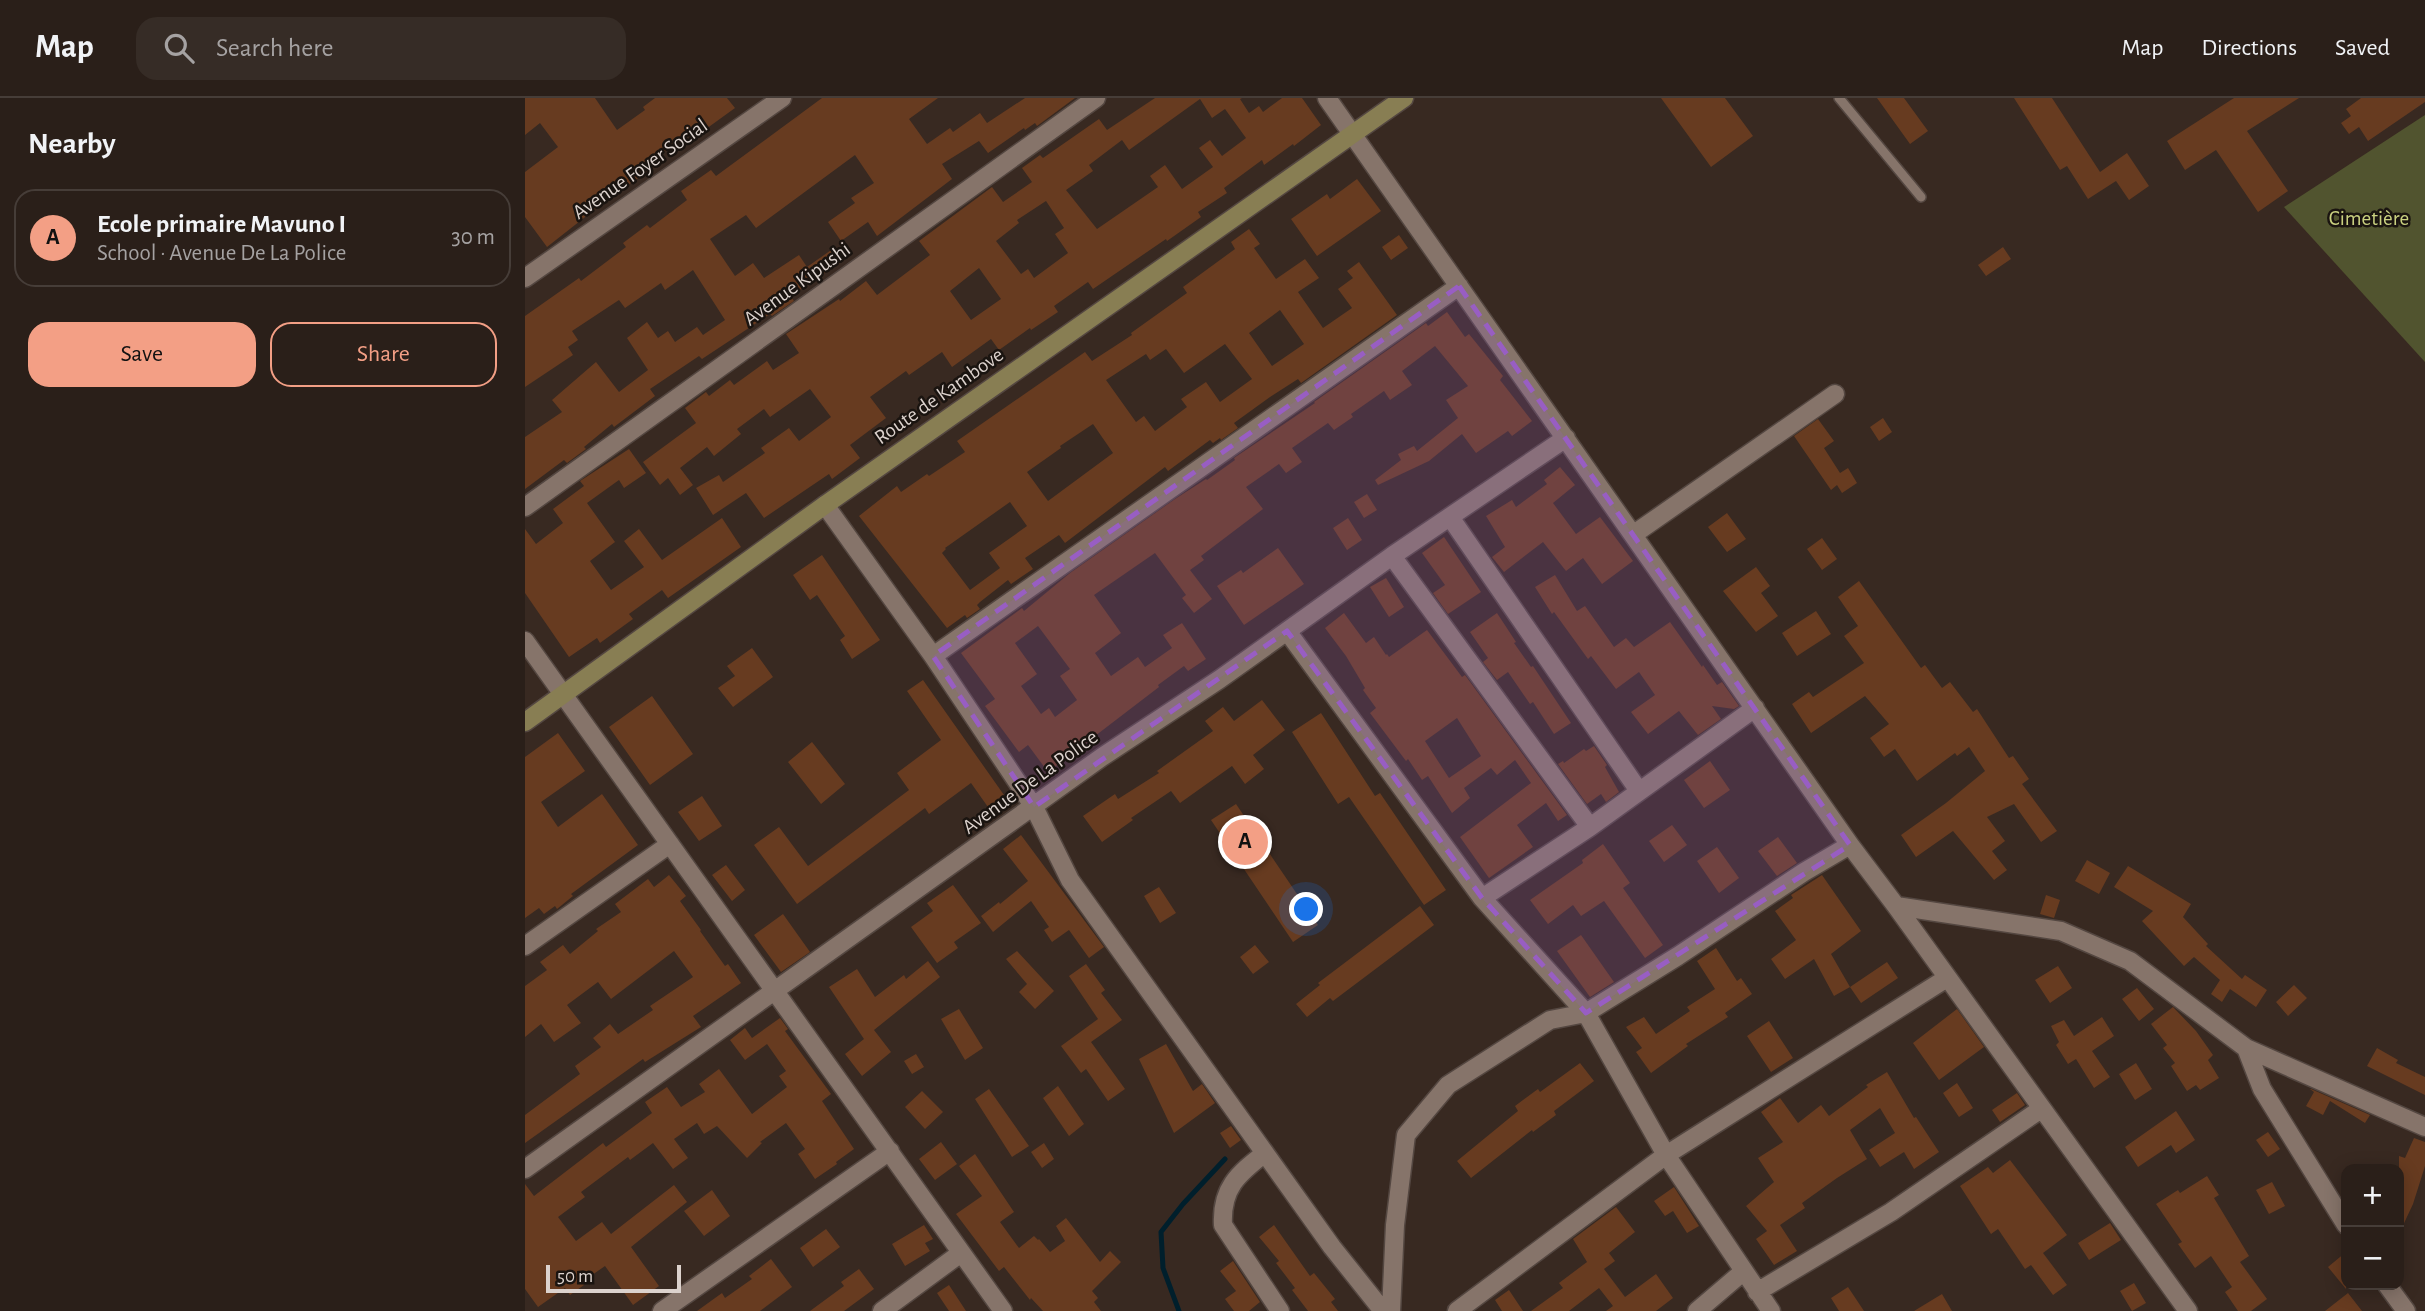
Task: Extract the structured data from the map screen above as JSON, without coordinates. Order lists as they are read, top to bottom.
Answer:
{
  "streets": {
    "street": [
      "Avenue Foyer Social",
      "Avenue Kipushi",
      "Route de Kambove",
      "Avenue De La Police"
    ]
  },
  "parks": ["Cimetière"],
  "scale_bar": "50 m",
  "page": {
    "header": "Map",
    "search": "Search here",
    "nav": ["Map", "Directions", "Saved"],
    "heading": "Nearby",
    "list": [
      {
        "mark": "A",
        "name": "Ecole primaire Mavuno I",
        "note": "School · Avenue De La Police",
        "value": "30 m"
      }
    ],
    "buttons": ["Save", "Share"],
    "pins": "A",
    "map_buttons": ["+", "−"],
    "scale": "50 m"
  }
}
